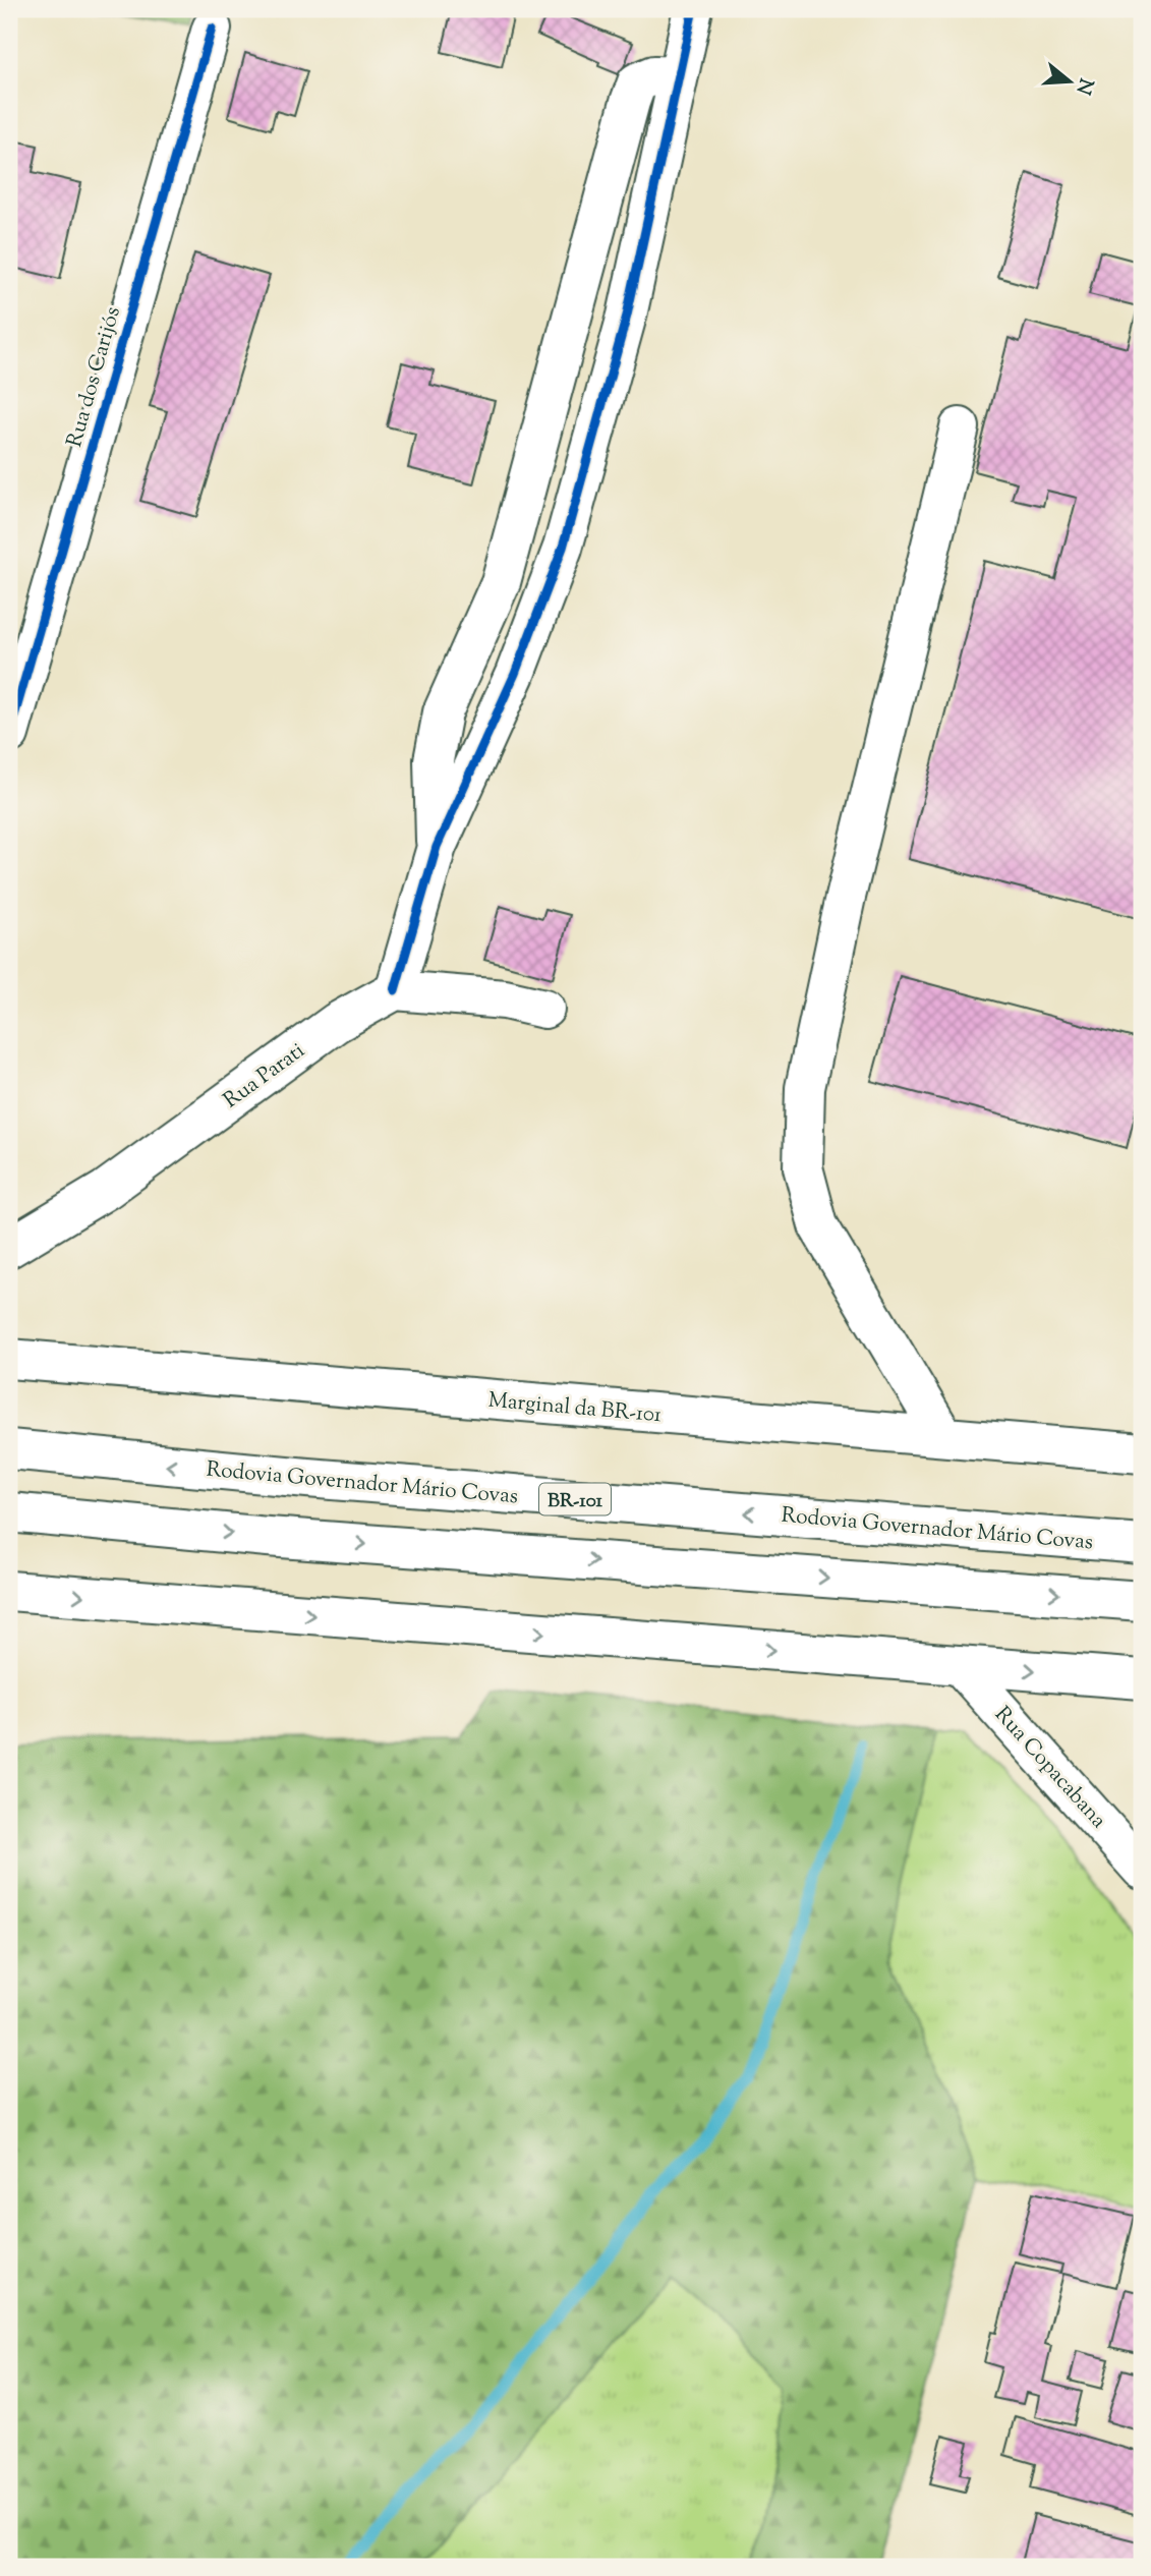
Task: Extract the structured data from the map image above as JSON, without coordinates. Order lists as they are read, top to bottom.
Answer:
{
  "streets": {
    "main road": [
      "Rua dos Carijós",
      "Rua Parati",
      "Marginal da BR-101",
      "Rodovia Governador Mário Covas",
      "BR-101",
      "Rua Copacabana"
    ]
  },
  "north": "right"
}
